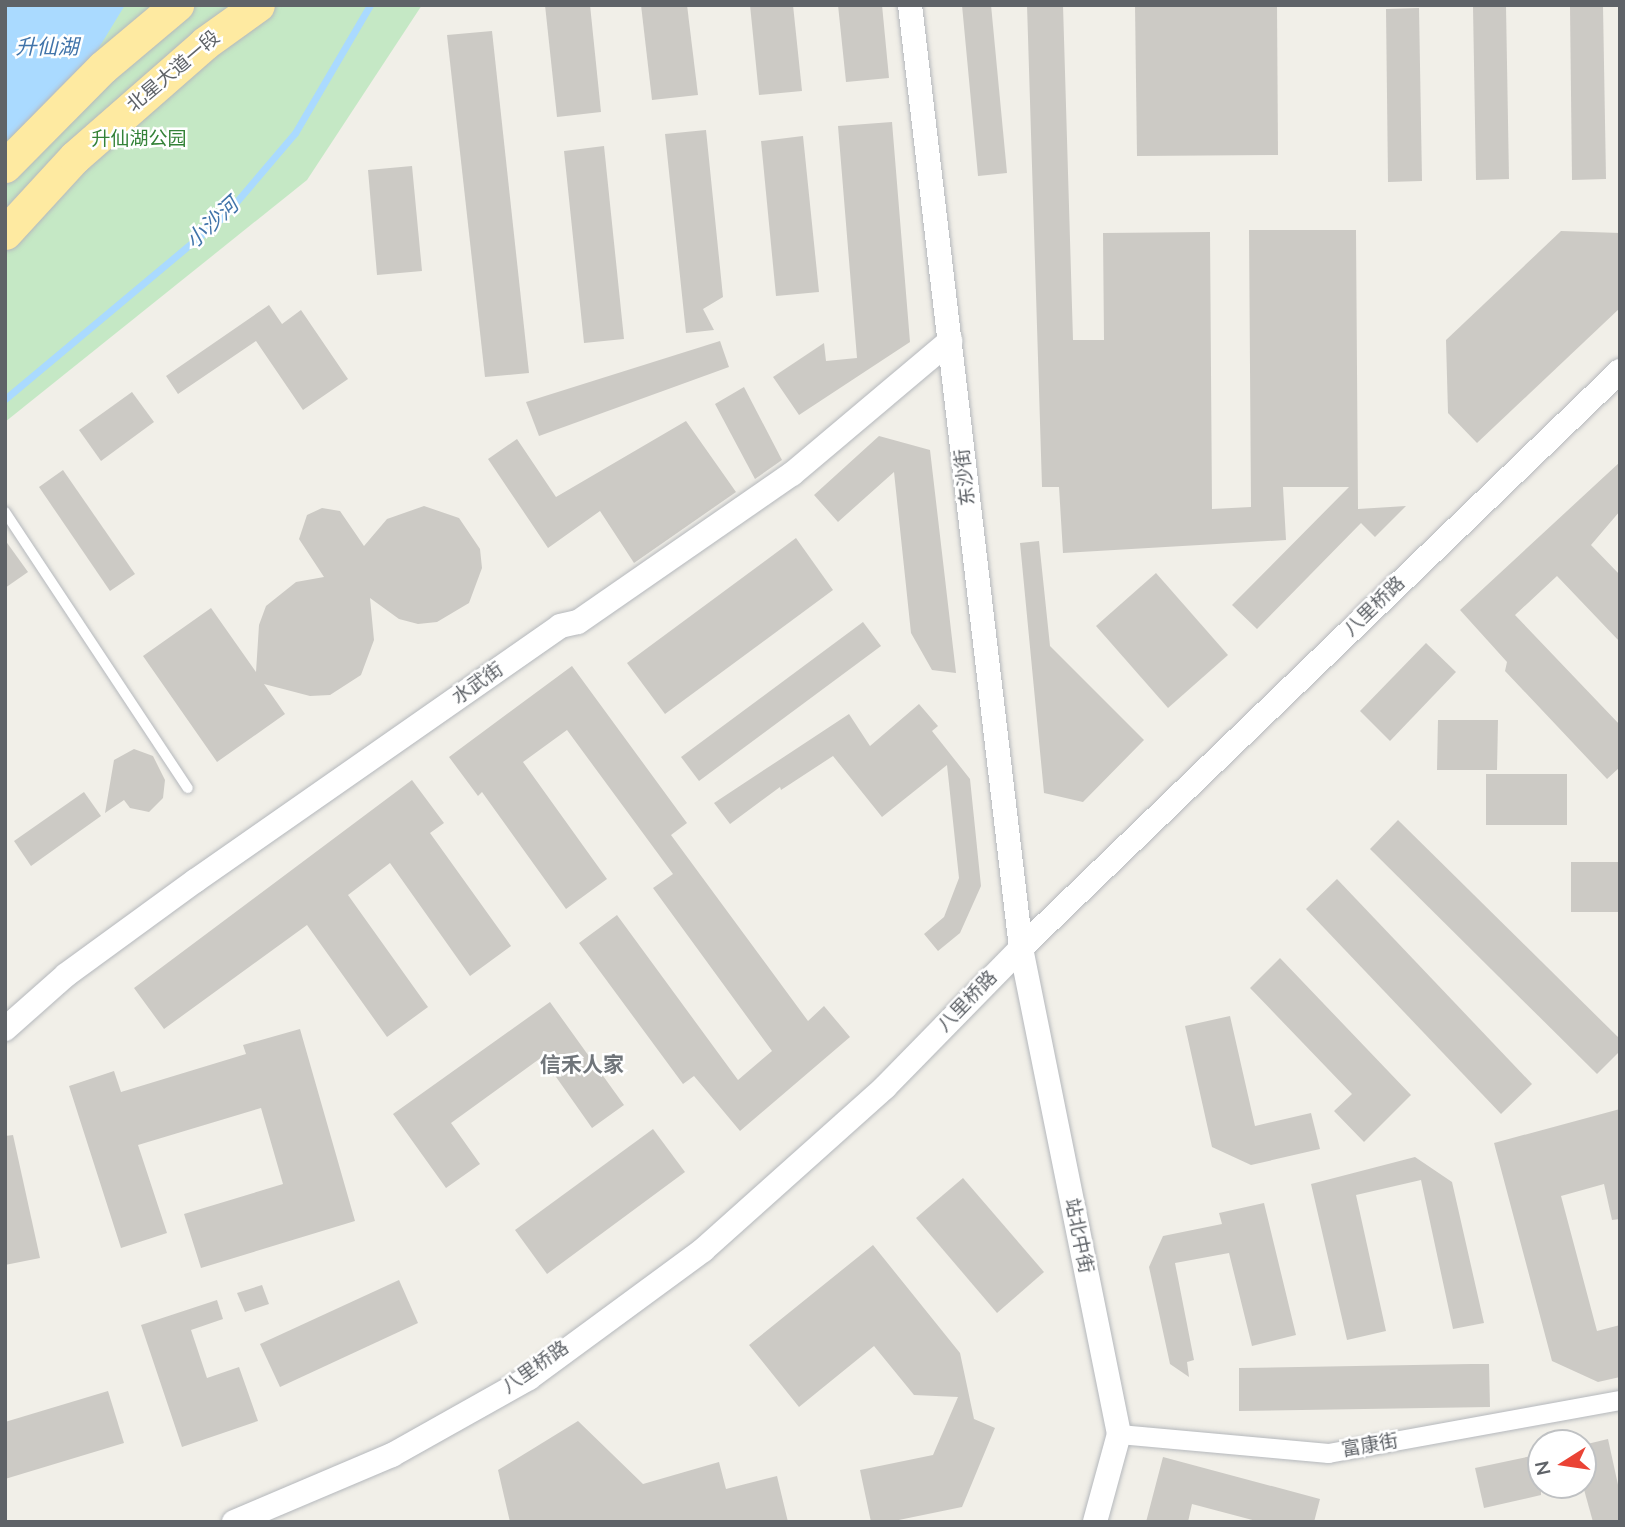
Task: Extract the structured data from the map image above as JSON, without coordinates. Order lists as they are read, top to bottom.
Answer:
{
  "streets": {
    "highway": ["北星大道一段"],
    "street": [
      "东沙街",
      "八里桥路",
      "水武街",
      "站北中街",
      "富康街"
    ]
  },
  "crossings": [
    ["东沙街", "八里桥路"],
    ["东沙街", "水武街"],
    ["东沙街", "站北中街"],
    ["八里桥路", "站北中街"],
    ["站北中街", "富康街"]
  ],
  "districts": ["信禾人家"],
  "water": ["升仙湖", "小沙河"],
  "parks": ["升仙湖公园"],
  "north": "left"
}
